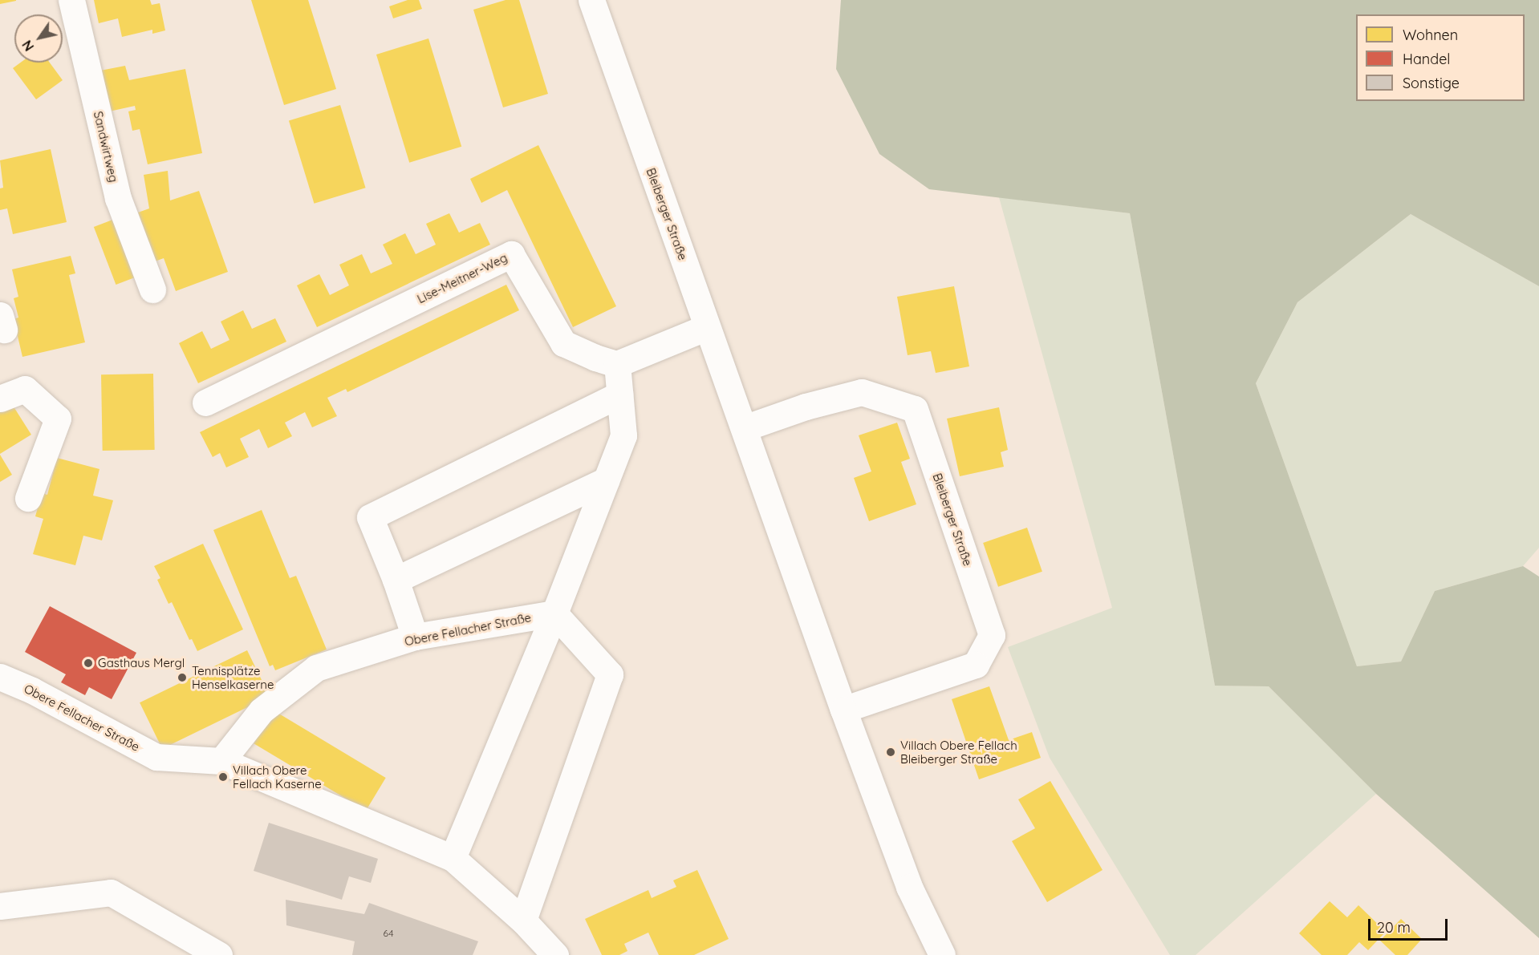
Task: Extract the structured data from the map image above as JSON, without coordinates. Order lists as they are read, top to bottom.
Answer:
{
  "streets": {
    "street": [
      "Sandwirtweg",
      "Bleiberger Straße",
      "Lise-Meitner-Weg",
      "Obere Fellacher Straße"
    ]
  },
  "crossings": [
    ["Lise-Meitner-Weg", "Obere Fellacher Straße"]
  ],
  "places": [
    "Gasthaus Mergl",
    "Tennisplätze Henselkaserne",
    "Villach Obere Fellach Bleiberger Straße",
    "Villach Obere Fellach Kaserne"
  ],
  "house_numbers": ["64"],
  "legend": ["Wohnen", "Handel", "Sonstige"],
  "scale_bar": "20 m",
  "north": "bottom left"
}
